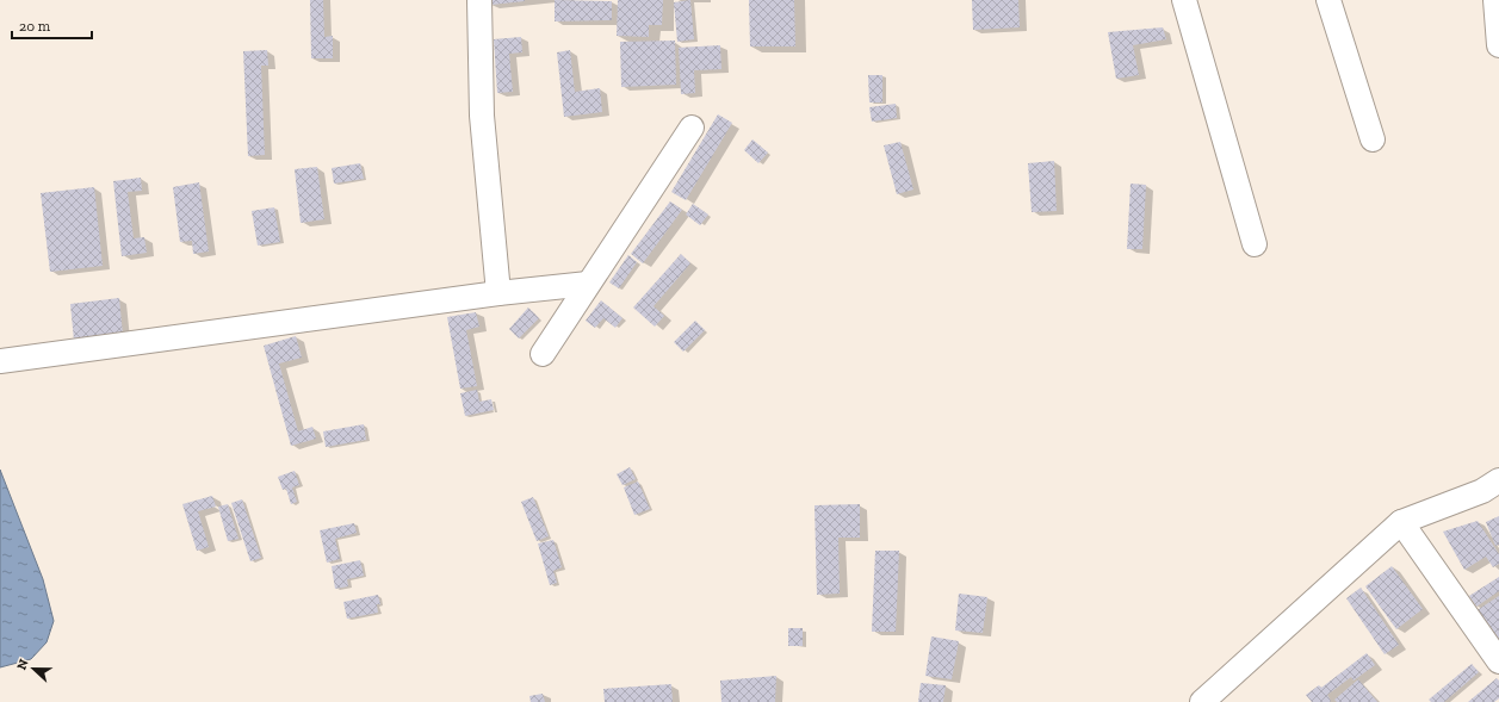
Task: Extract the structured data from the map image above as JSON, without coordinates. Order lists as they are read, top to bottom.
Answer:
{
  "scale_bar": "20 m",
  "north": "left"
}
